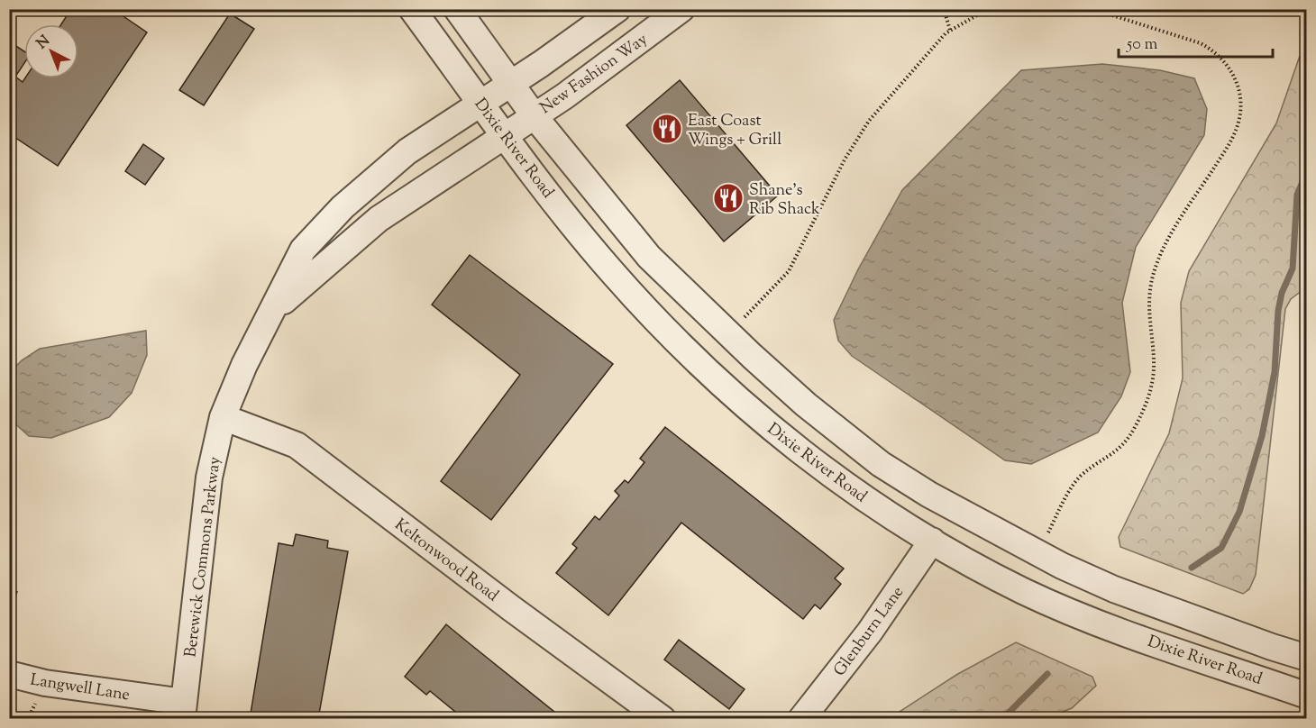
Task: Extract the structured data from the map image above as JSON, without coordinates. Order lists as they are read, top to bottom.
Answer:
{
  "streets": {
    "street": [
      "New Fashion Way",
      "Dixie River Road",
      "Berewick Commons Parkway",
      "Keltonwood Road",
      "Glenburn Lane",
      "Langwell Lane"
    ]
  },
  "crossings": [
    ["New Fashion Way", "Dixie River Road"],
    ["New Fashion Way", "Berewick Commons Parkway"],
    ["Dixie River Road", "Berewick Commons Parkway"],
    ["Dixie River Road", "Glenburn Lane"],
    ["Berewick Commons Parkway", "Keltonwood Road"],
    ["Berewick Commons Parkway", "Langwell Lane"]
  ],
  "places": {
    "restaurant": ["East Coast Wings + Grill", "Shane's Rib Shack"]
  },
  "scale_bar": "50 m",
  "north": "top left"
}
